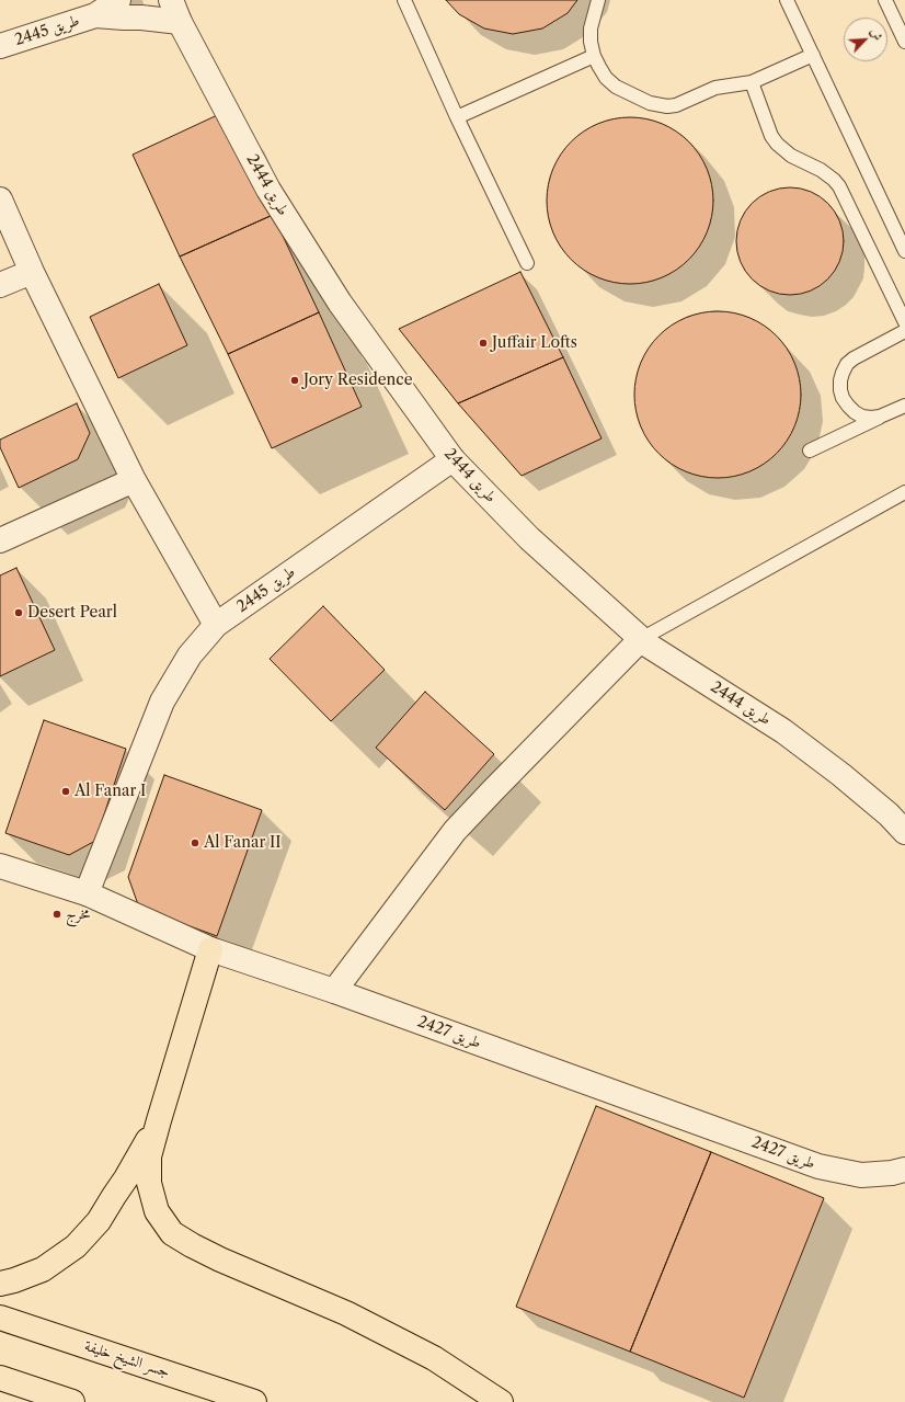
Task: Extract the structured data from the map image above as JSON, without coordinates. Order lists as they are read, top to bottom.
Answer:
{
  "streets": {
    "highway": ["جسر الشيخ خليفة"],
    "street": ["طريق 2445", "طريق 2444", "طريق 2427"]
  },
  "crossings": [
    ["طريق 2445", "طريق 2444"],
    ["طريق 2445", "طريق 2427"]
  ],
  "places": [
    "Juffair Lofts",
    "Jory Residence",
    "Desert Pearl",
    "Al Fanar I",
    "Al Fanar II",
    "مخرج"
  ],
  "north": "top right"
}
